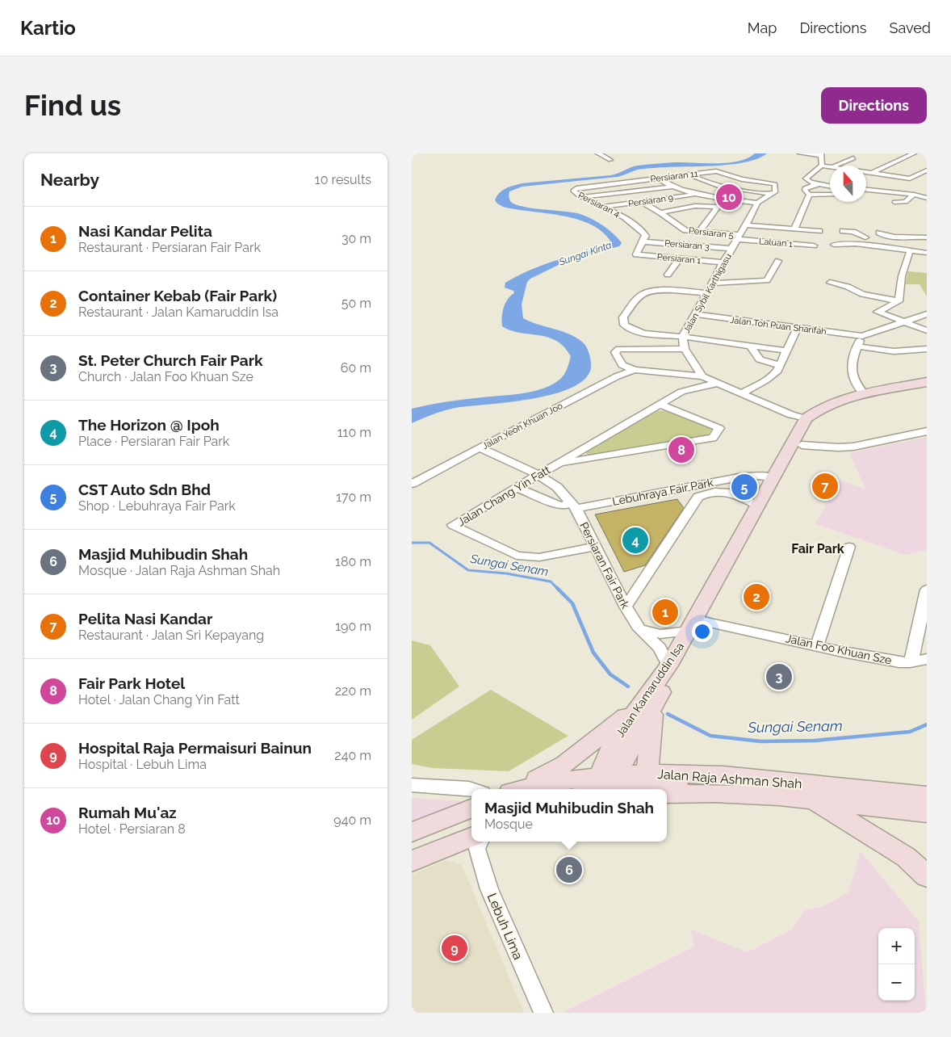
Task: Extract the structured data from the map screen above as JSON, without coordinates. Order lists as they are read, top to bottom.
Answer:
{
  "streets": {
    "main road": ["Jalan Kamaruddin Isa", "Jalan Raja Ashman Shah"],
    "street": [
      "Persiaran 11",
      "Persiaran 9",
      "Persiaran 4",
      "Persiaran 5",
      "Laluan 1",
      "Persiaran 3",
      "Persiaran 1",
      "Jalan Sybil Karthigasu",
      "Jalan Toh Puan Sharifah",
      "Jalan Yeoh Khuan Joo",
      "Lebuhraya Fair Park",
      "Jalan Chang Yin Fatt",
      "Persiaran Fair Park",
      "Jalan Foo Khuan Sze",
      "Lebuh Lima"
    ]
  },
  "crossings": [
    ["Persiaran 11", "Persiaran 4"],
    ["Persiaran 9", "Persiaran 4"],
    ["Persiaran 9", "Persiaran 5"],
    ["Persiaran 4", "Persiaran 3"],
    ["Persiaran 4", "Persiaran 1"],
    ["Persiaran 5", "Laluan 1"],
    ["Persiaran 5", "Jalan Sybil Karthigasu"],
    ["Laluan 1", "Jalan Sybil Karthigasu"],
    ["Persiaran 3", "Persiaran 1"],
    ["Persiaran 3", "Jalan Sybil Karthigasu"],
    ["Persiaran 1", "Jalan Sybil Karthigasu"],
    ["Jalan Sybil Karthigasu", "Jalan Toh Puan Sharifah"],
    ["Jalan Yeoh Khuan Joo", "Persiaran Fair Park"],
    ["Lebuhraya Fair Park", "Persiaran Fair Park"],
    ["Lebuhraya Fair Park", "Jalan Kamaruddin Isa"],
    ["Jalan Chang Yin Fatt", "Persiaran Fair Park"],
    ["Persiaran Fair Park", "Jalan Kamaruddin Isa"],
    ["Jalan Foo Khuan Sze", "Jalan Kamaruddin Isa"],
    ["Jalan Kamaruddin Isa", "Jalan Raja Ashman Shah"]
  ],
  "districts": ["Fair Park"],
  "water": ["Sungai Kinta", "Sungai Senam"],
  "north": "top",
  "page": {
    "header": "Kartio",
    "nav": ["Map", "Directions", "Saved"],
    "buttons": "Directions",
    "title": "Find us",
    "heading": ["Nearby", "10 results"],
    "pins": [
      "10",
      "8",
      "7",
      "5",
      "4",
      "2",
      "1",
      "3",
      "6",
      "9"
    ],
    "list": [
      {
        "mark": "1",
        "name": "Nasi Kandar Pelita",
        "note": "Restaurant · Persiaran Fair Park",
        "value": "30 m"
      },
      {
        "mark": "2",
        "name": "Container Kebab (Fair Park)",
        "note": "Restaurant · Jalan Kamaruddin Isa",
        "value": "50 m"
      },
      {
        "mark": "3",
        "name": "St. Peter Church Fair Park",
        "note": "Church · Jalan Foo Khuan Sze",
        "value": "60 m"
      },
      {
        "mark": "4",
        "name": "The Horizon @ Ipoh",
        "note": "Place · Persiaran Fair Park",
        "value": "110 m"
      },
      {
        "mark": "5",
        "name": "CST Auto Sdn Bhd",
        "note": "Shop · Lebuhraya Fair Park",
        "value": "170 m"
      },
      {
        "mark": "6",
        "name": "Masjid Muhibudin Shah",
        "note": "Mosque · Jalan Raja Ashman Shah",
        "value": "180 m"
      },
      {
        "mark": "7",
        "name": "Pelita Nasi Kandar",
        "note": "Restaurant · Jalan Sri Kepayang",
        "value": "190 m"
      },
      {
        "mark": "8",
        "name": "Fair Park Hotel",
        "note": "Hotel · Jalan Chang Yin Fatt",
        "value": "220 m"
      },
      {
        "mark": "9",
        "name": "Hospital Raja Permaisuri Bainun",
        "note": "Hospital · Lebuh Lima",
        "value": "240 m"
      },
      {
        "mark": "10",
        "name": "Rumah Mu'az",
        "note": "Hotel · Persiaran 8",
        "value": "940 m"
      }
    ],
    "popup": ["Masjid Muhibudin Shah", "Mosque"],
    "map_buttons": ["+", "−"]
  }
}
